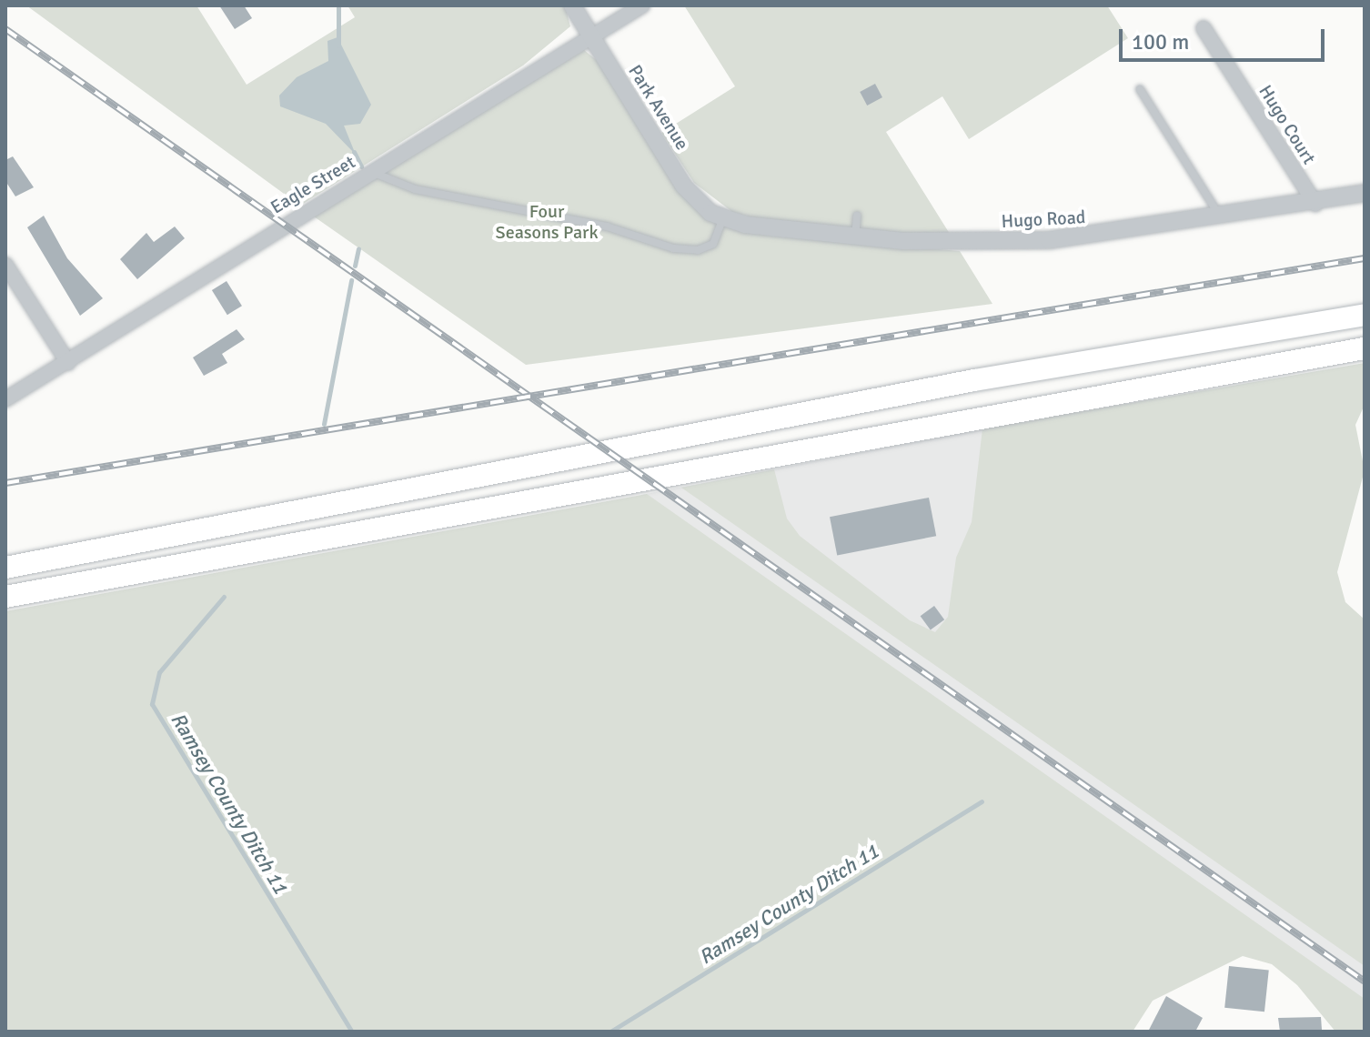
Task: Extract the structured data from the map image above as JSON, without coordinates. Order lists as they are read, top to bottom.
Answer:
{
  "streets": {
    "street": [
      "Park Avenue",
      "Hugo Court",
      "Eagle Street",
      "Hugo Road"
    ]
  },
  "crossings": [
    ["Park Avenue", "Eagle Street"],
    ["Park Avenue", "Hugo Road"],
    ["Hugo Court", "Hugo Road"]
  ],
  "water": ["Ramsey County Ditch 11"],
  "parks": ["Four Seasons Park"],
  "scale_bar": "100 m"
}
